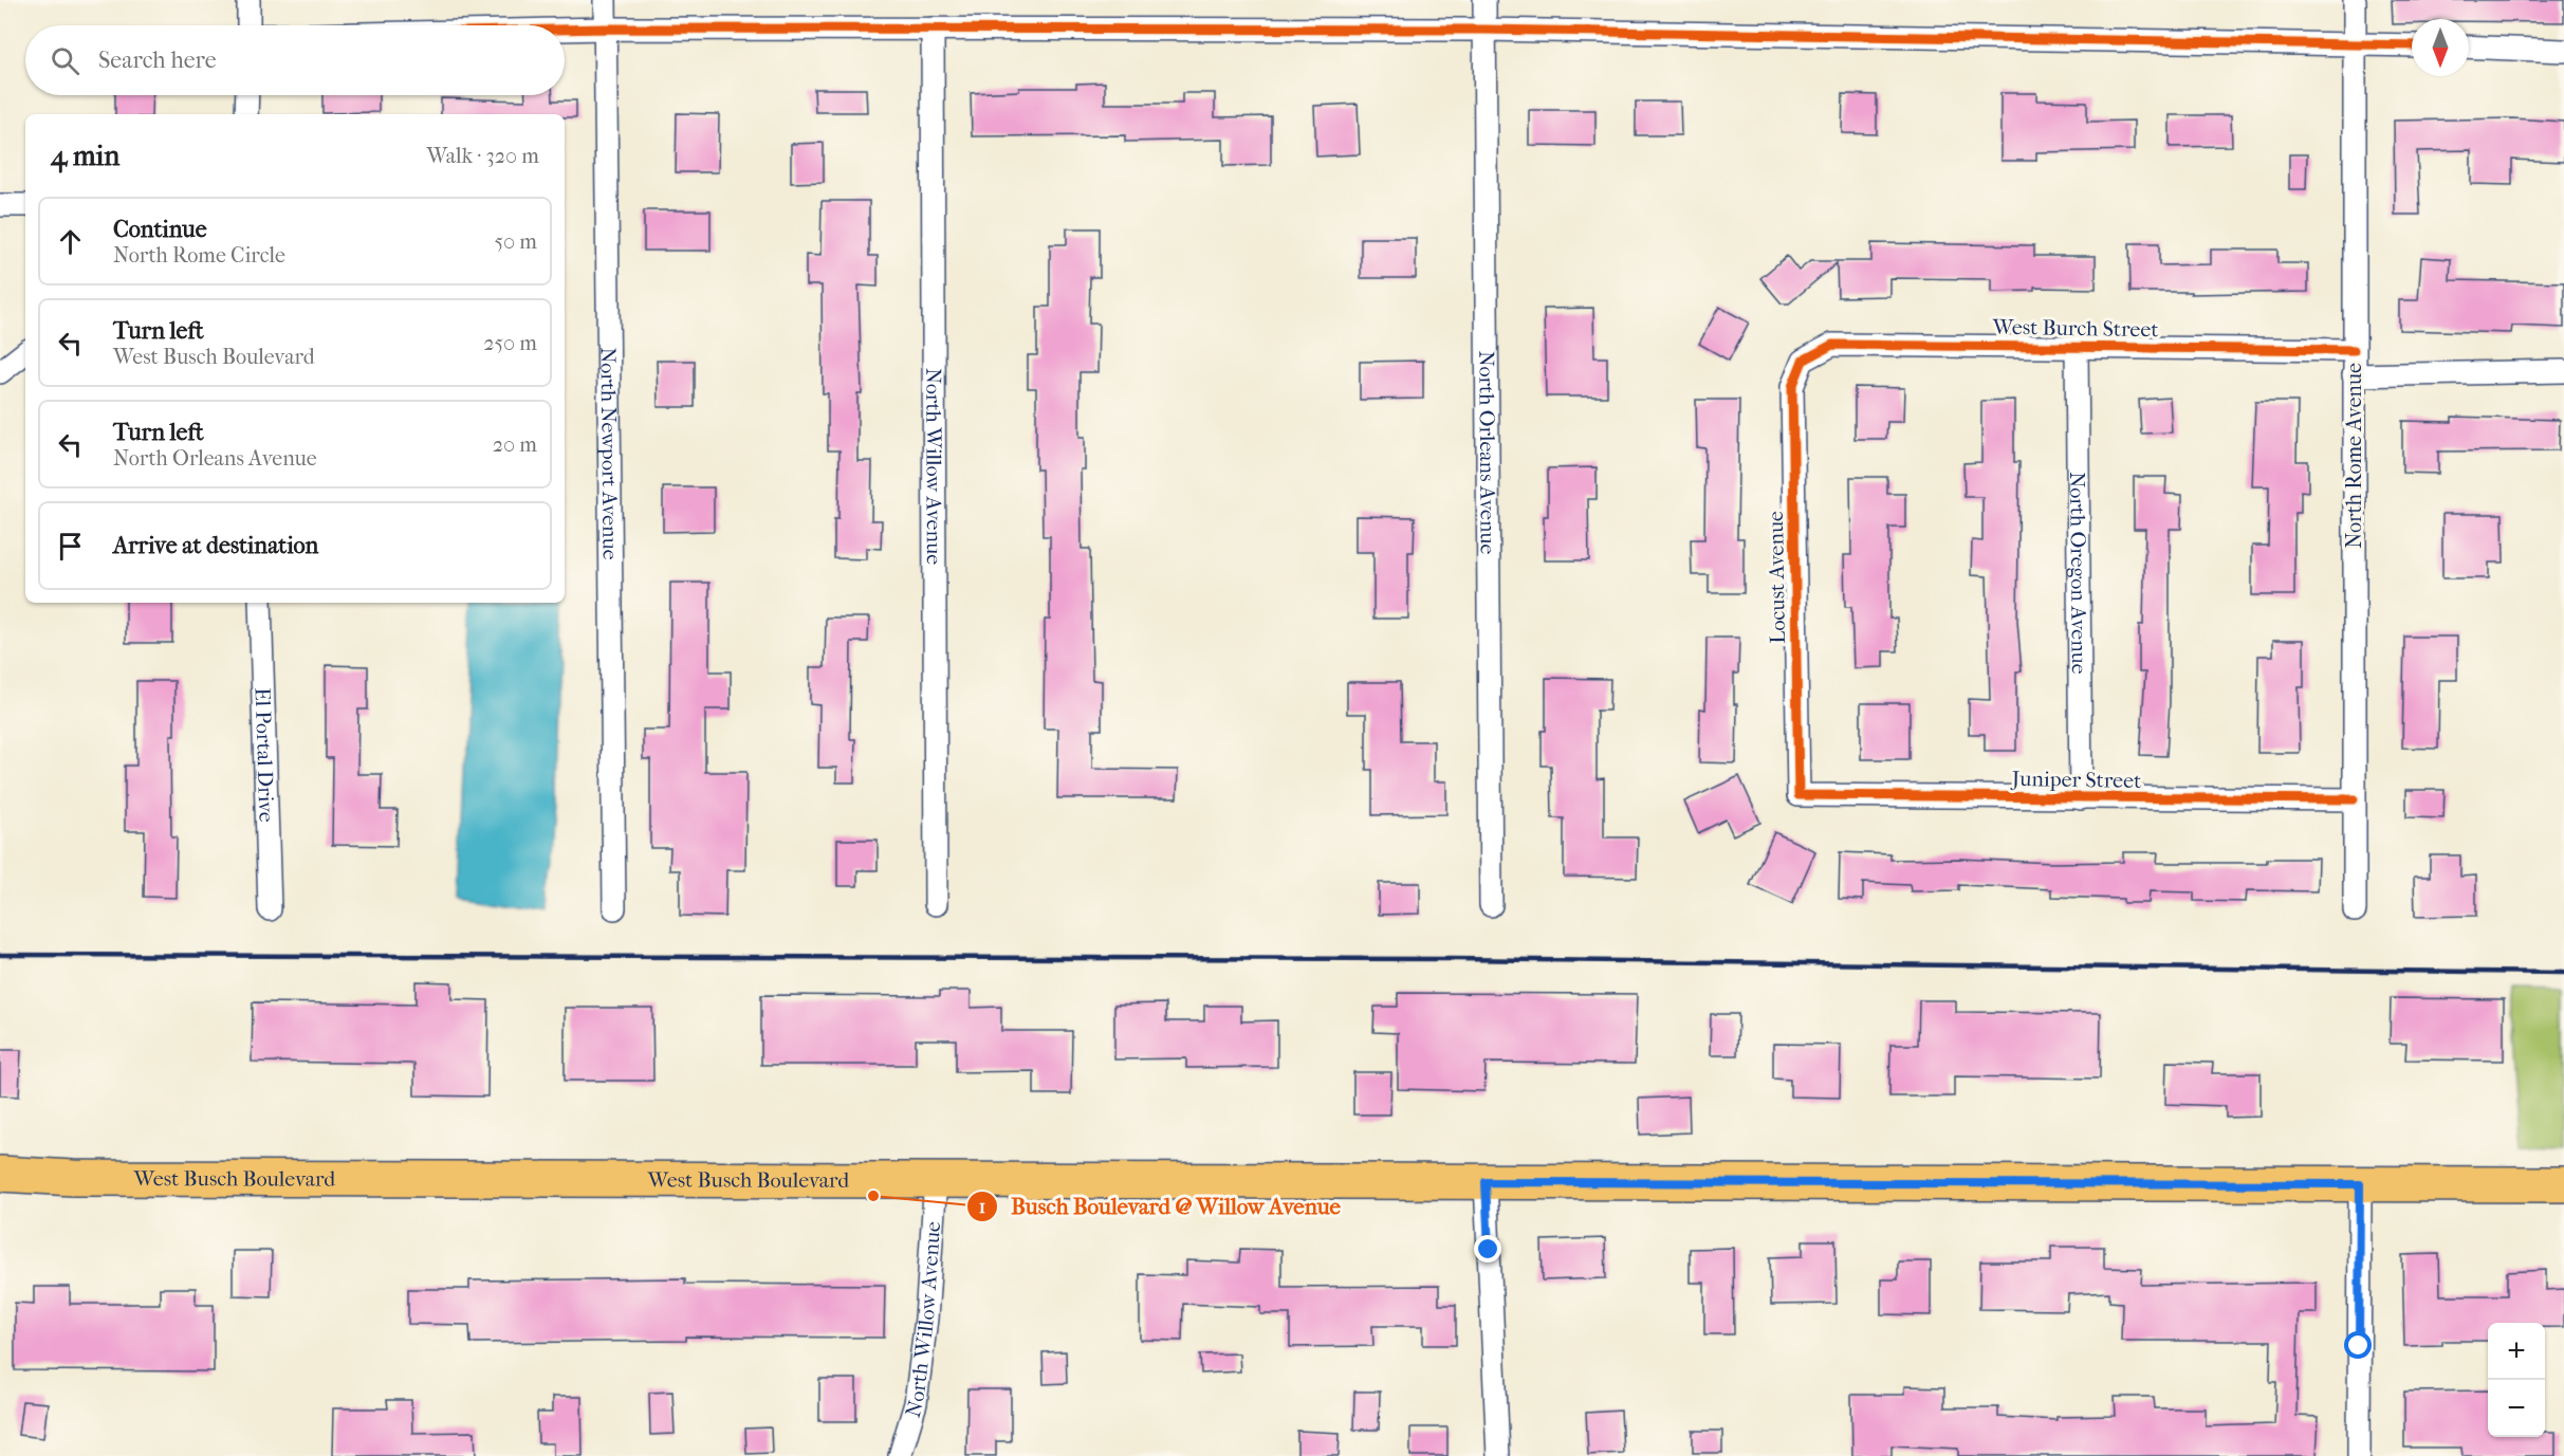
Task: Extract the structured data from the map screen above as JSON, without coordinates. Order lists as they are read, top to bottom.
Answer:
{
  "streets": {
    "main road": ["West Busch Boulevard"],
    "street": [
      "West Burch Street",
      "North Orleans Avenue",
      "North Newport Avenue",
      "North Rome Avenue",
      "North Willow Avenue",
      "North Oregon Avenue",
      "Locust Avenue",
      "El Portal Drive",
      "Juniper Street"
    ]
  },
  "crossings": [
    ["West Burch Street", "North Rome Avenue"],
    ["West Burch Street", "North Oregon Avenue"],
    ["West Burch Street", "Locust Avenue"],
    ["North Rome Avenue", "Juniper Street"],
    ["North Willow Avenue", "West Busch Boulevard"],
    ["North Oregon Avenue", "Juniper Street"],
    ["Locust Avenue", "Juniper Street"]
  ],
  "places": ["Busch Boulevard @ Willow Avenue"],
  "north": "bottom",
  "page": {
    "search": "Search here",
    "heading": ["4 min", "Walk · 320 m"],
    "list": [
      ["Continue", "North Rome Circle", "50 m"],
      ["Turn left", "West Busch Boulevard", "250 m"],
      ["Turn left", "North Orleans Avenue", "20 m"],
      "Arrive at destination"
    ],
    "map_buttons": ["+", "−"]
  }
}
